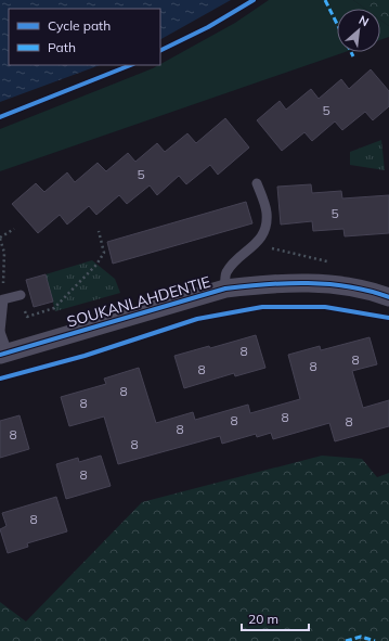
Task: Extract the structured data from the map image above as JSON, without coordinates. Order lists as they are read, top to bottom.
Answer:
{
  "streets": {
    "street": ["SOUKANLAHDENTIE"]
  },
  "house_numbers": [
    "5",
    "5",
    "5",
    "8",
    "8",
    "8",
    "8",
    "8",
    "8",
    "8",
    "8",
    "8",
    "8",
    "8",
    "8",
    "8",
    "8"
  ],
  "legend": ["Cycle path", "Path"],
  "scale_bar": "20 m",
  "north": "top right"
}
